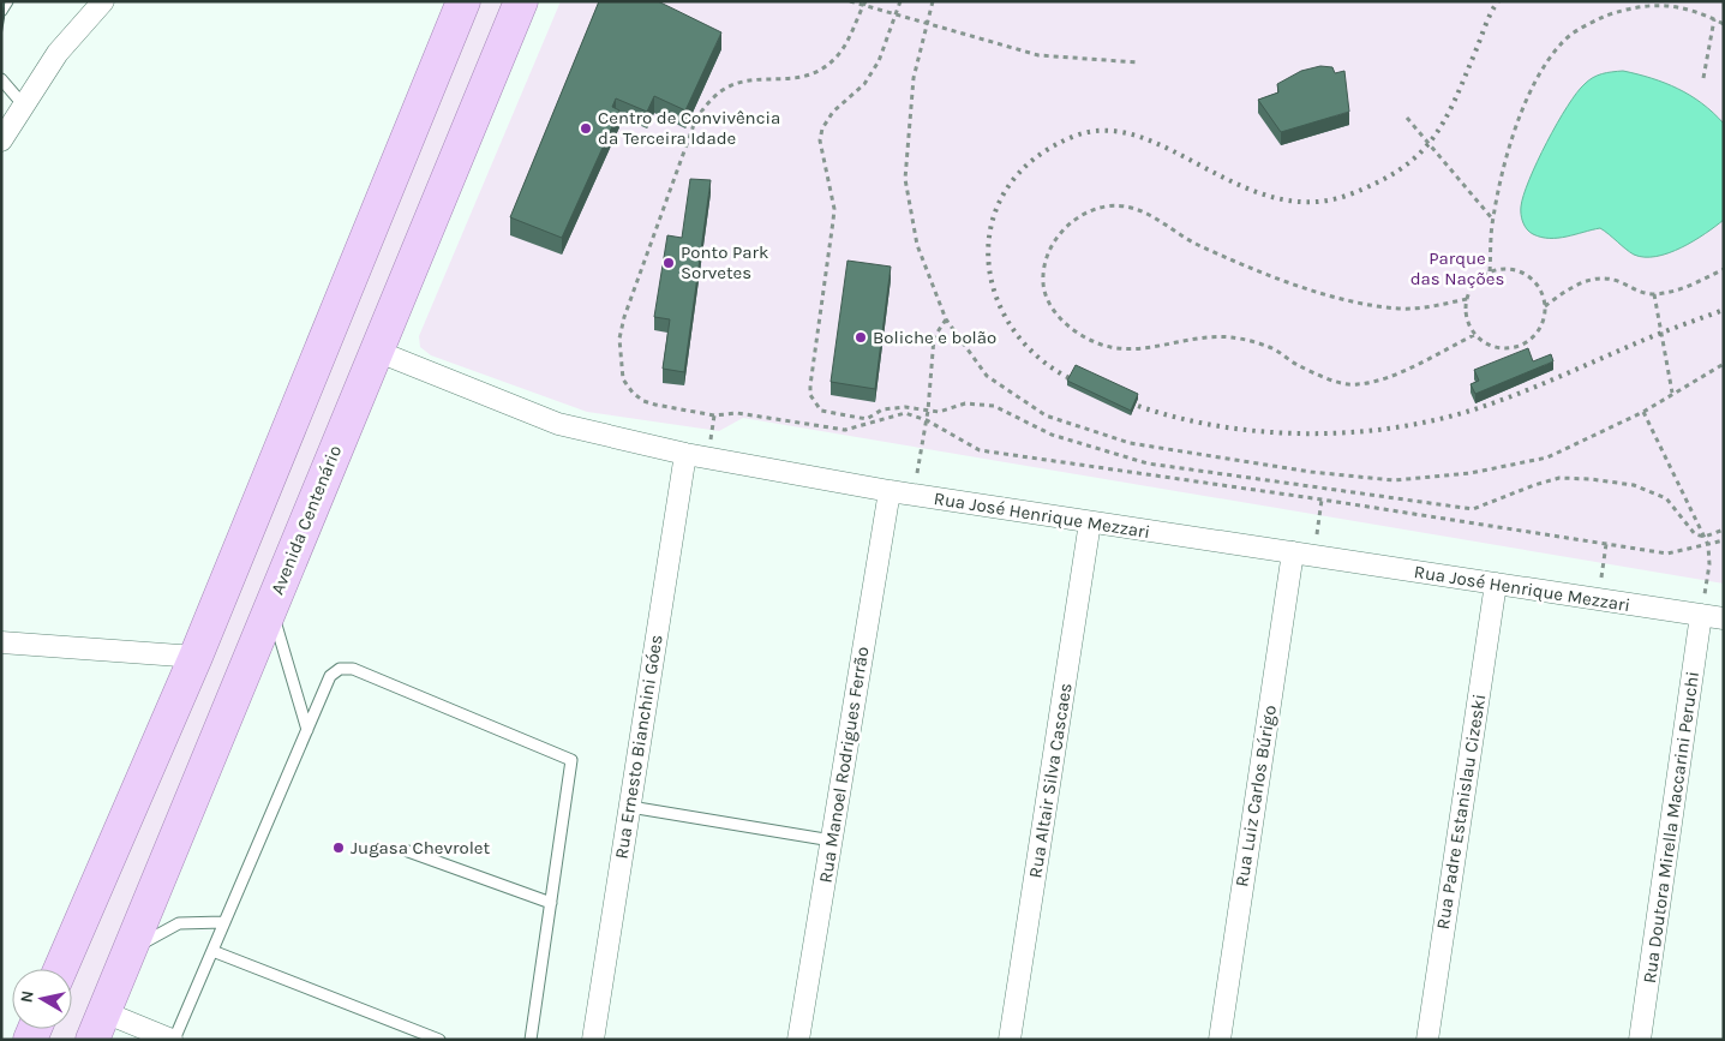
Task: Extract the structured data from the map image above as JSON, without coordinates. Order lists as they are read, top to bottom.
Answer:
{
  "streets": {
    "main road": ["Avenida Centenário"],
    "street": [
      "Rua José Henrique Mezzari",
      "Rua Ernesto Bianchini Góes",
      "Rua Manoel Rodrigues Ferrão",
      "Rua Altair Silva Cascaes",
      "Rua Luiz Carlos Búrigo",
      "Rua Padre Estanislau Cizeski",
      "Rua Doutora Mirella Maccarini Peruchi"
    ]
  },
  "crossings": [
    ["Rua José Henrique Mezzari", "Avenida Centenário"],
    ["Rua José Henrique Mezzari", "Rua Ernesto Bianchini Góes"],
    ["Rua José Henrique Mezzari", "Rua Manoel Rodrigues Ferrão"],
    ["Rua José Henrique Mezzari", "Rua Altair Silva Cascaes"],
    ["Rua José Henrique Mezzari", "Rua Luiz Carlos Búrigo"],
    ["Rua José Henrique Mezzari", "Rua Padre Estanislau Cizeski"],
    ["Rua José Henrique Mezzari", "Rua Doutora Mirella Maccarini Peruchi"]
  ],
  "parks": ["Parque das Nações"],
  "places": [
    "Centro de Convivência da Terceira Idade",
    "Ponto Park Sorvetes",
    "Boliche e bolão",
    "Jugasa Chevrolet"
  ],
  "north": "left"
}
